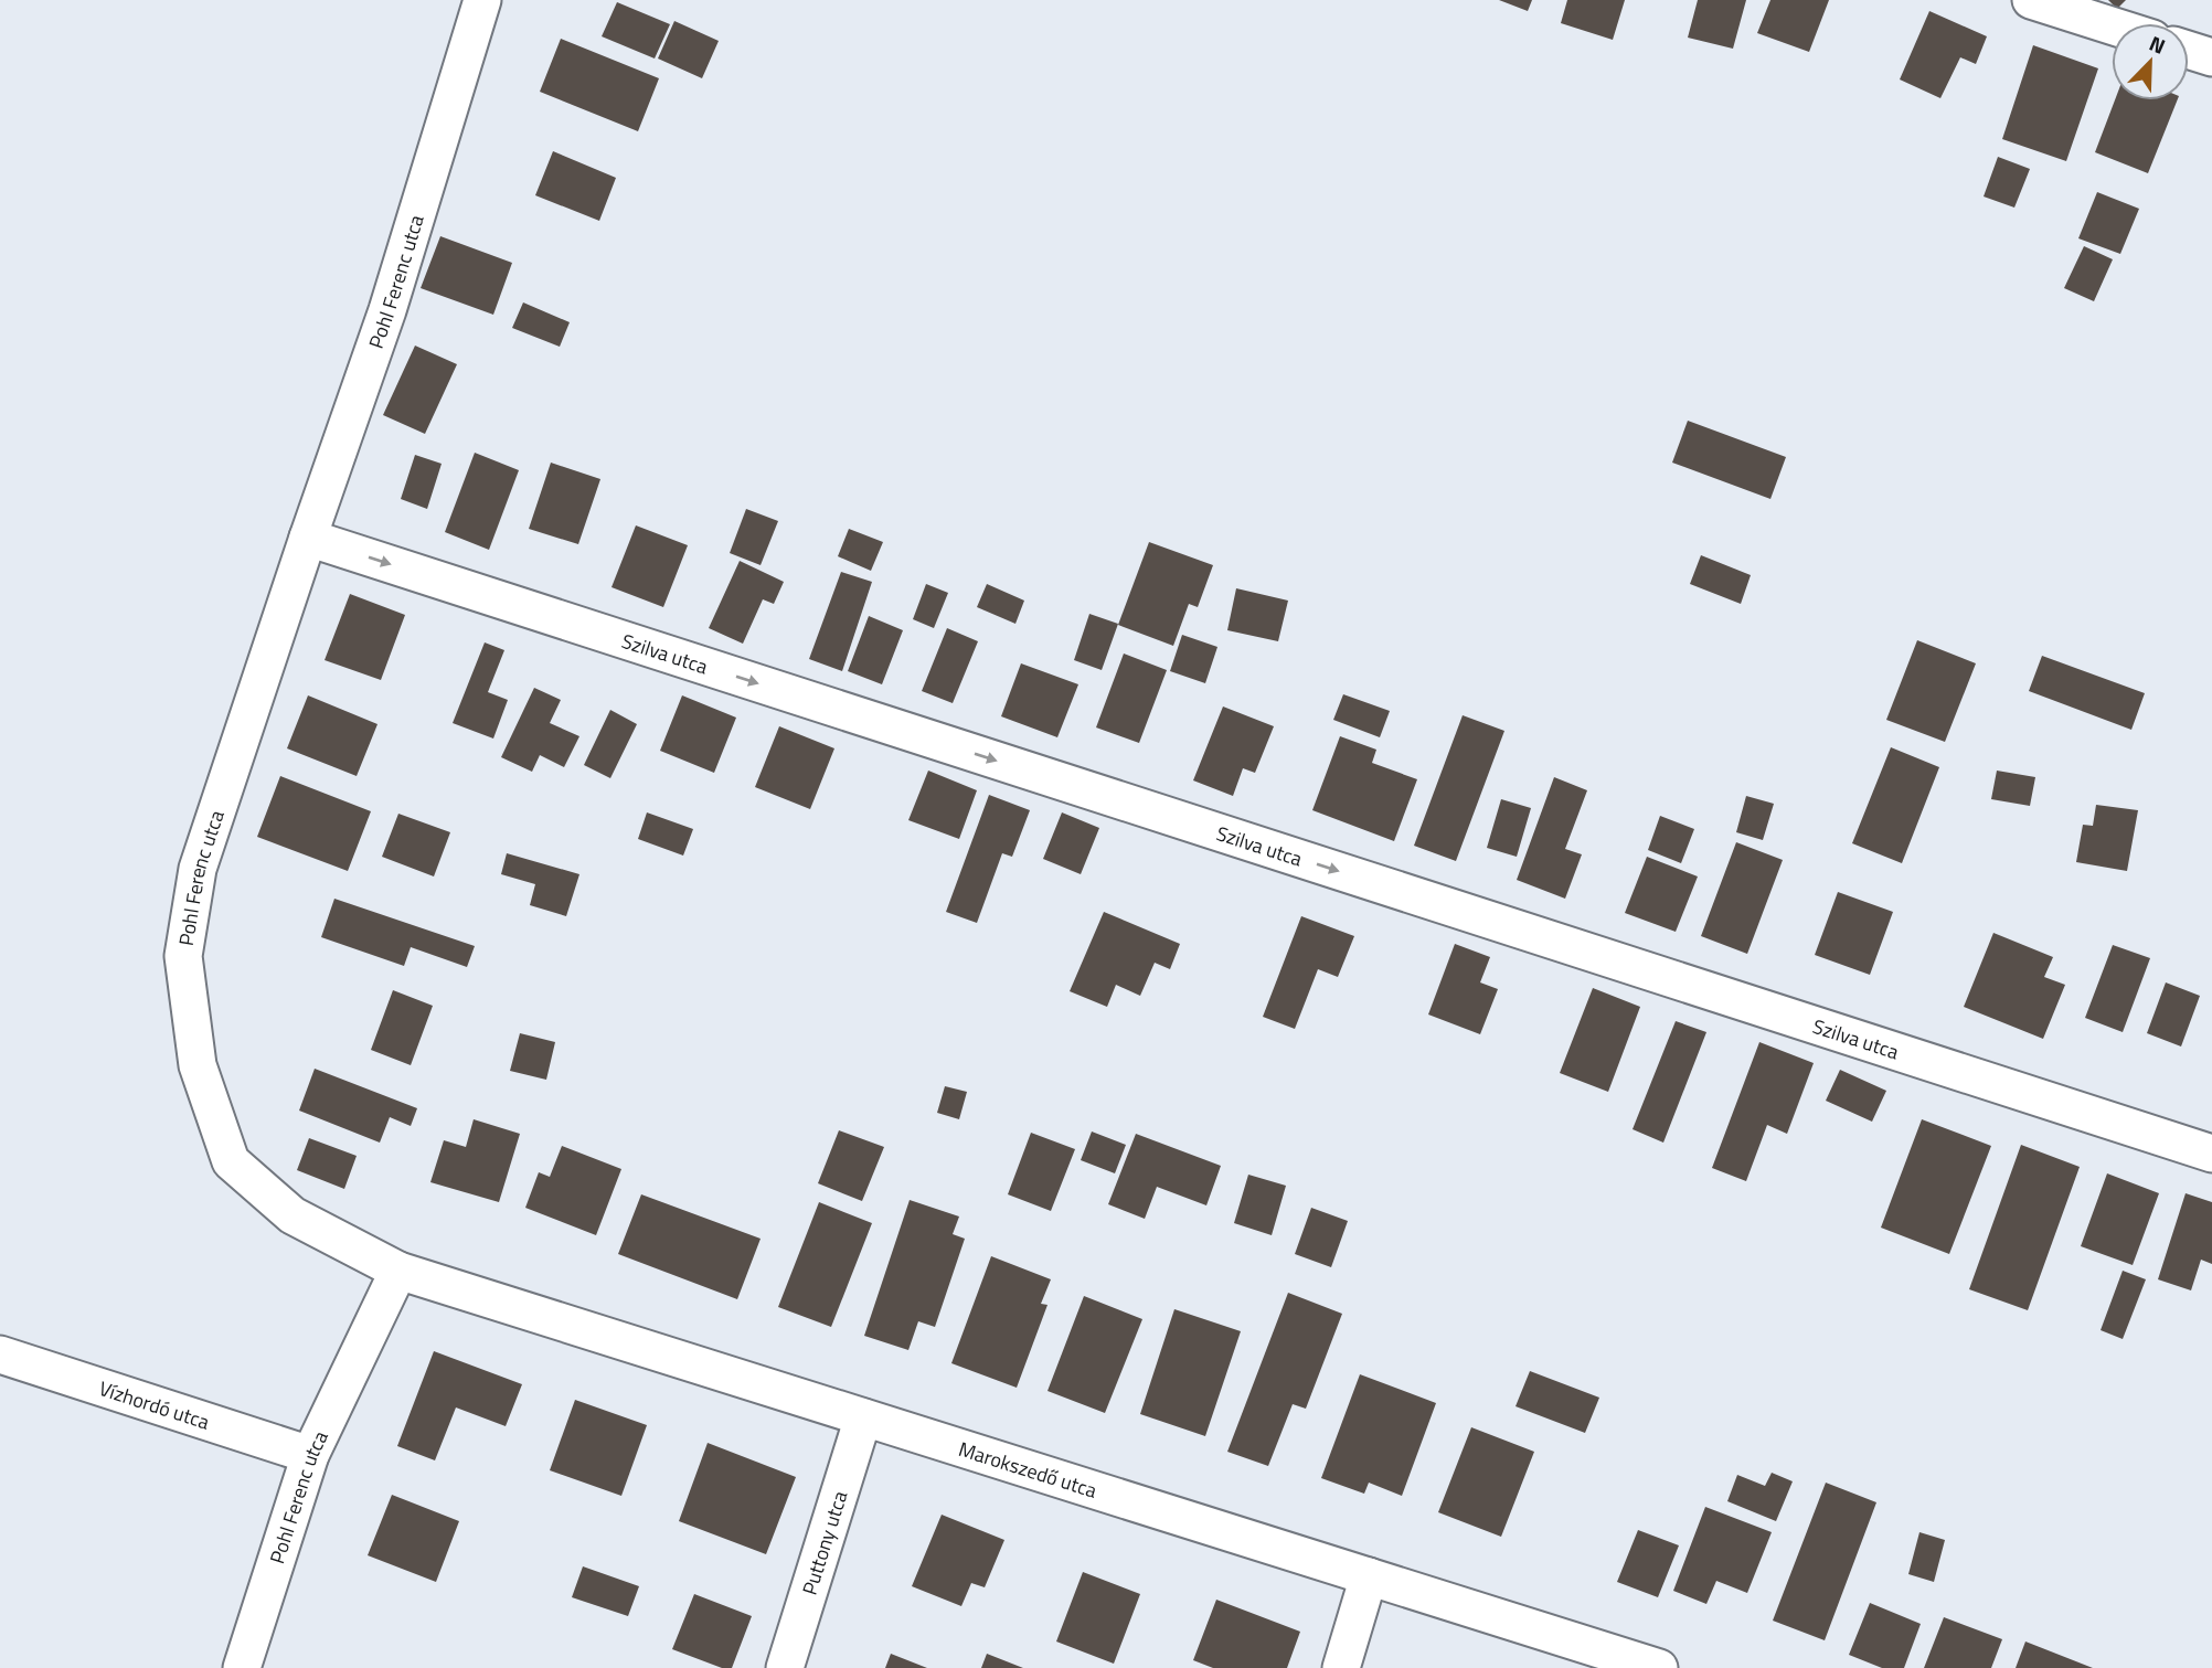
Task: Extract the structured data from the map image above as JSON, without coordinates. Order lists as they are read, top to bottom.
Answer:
{
  "streets": {
    "street": [
      "Pohl Ferenc utca",
      "Szilva utca",
      "Vízhordó utca",
      "Marokszedő utca",
      "Puttony utca"
    ]
  },
  "crossings": [
    ["Pohl Ferenc utca", "Szilva utca"],
    ["Pohl Ferenc utca", "Vízhordó utca"],
    ["Pohl Ferenc utca", "Marokszedő utca"],
    ["Marokszedő utca", "Puttony utca"]
  ],
  "one_way": ["Szilva utca"],
  "north": "top right"
}
